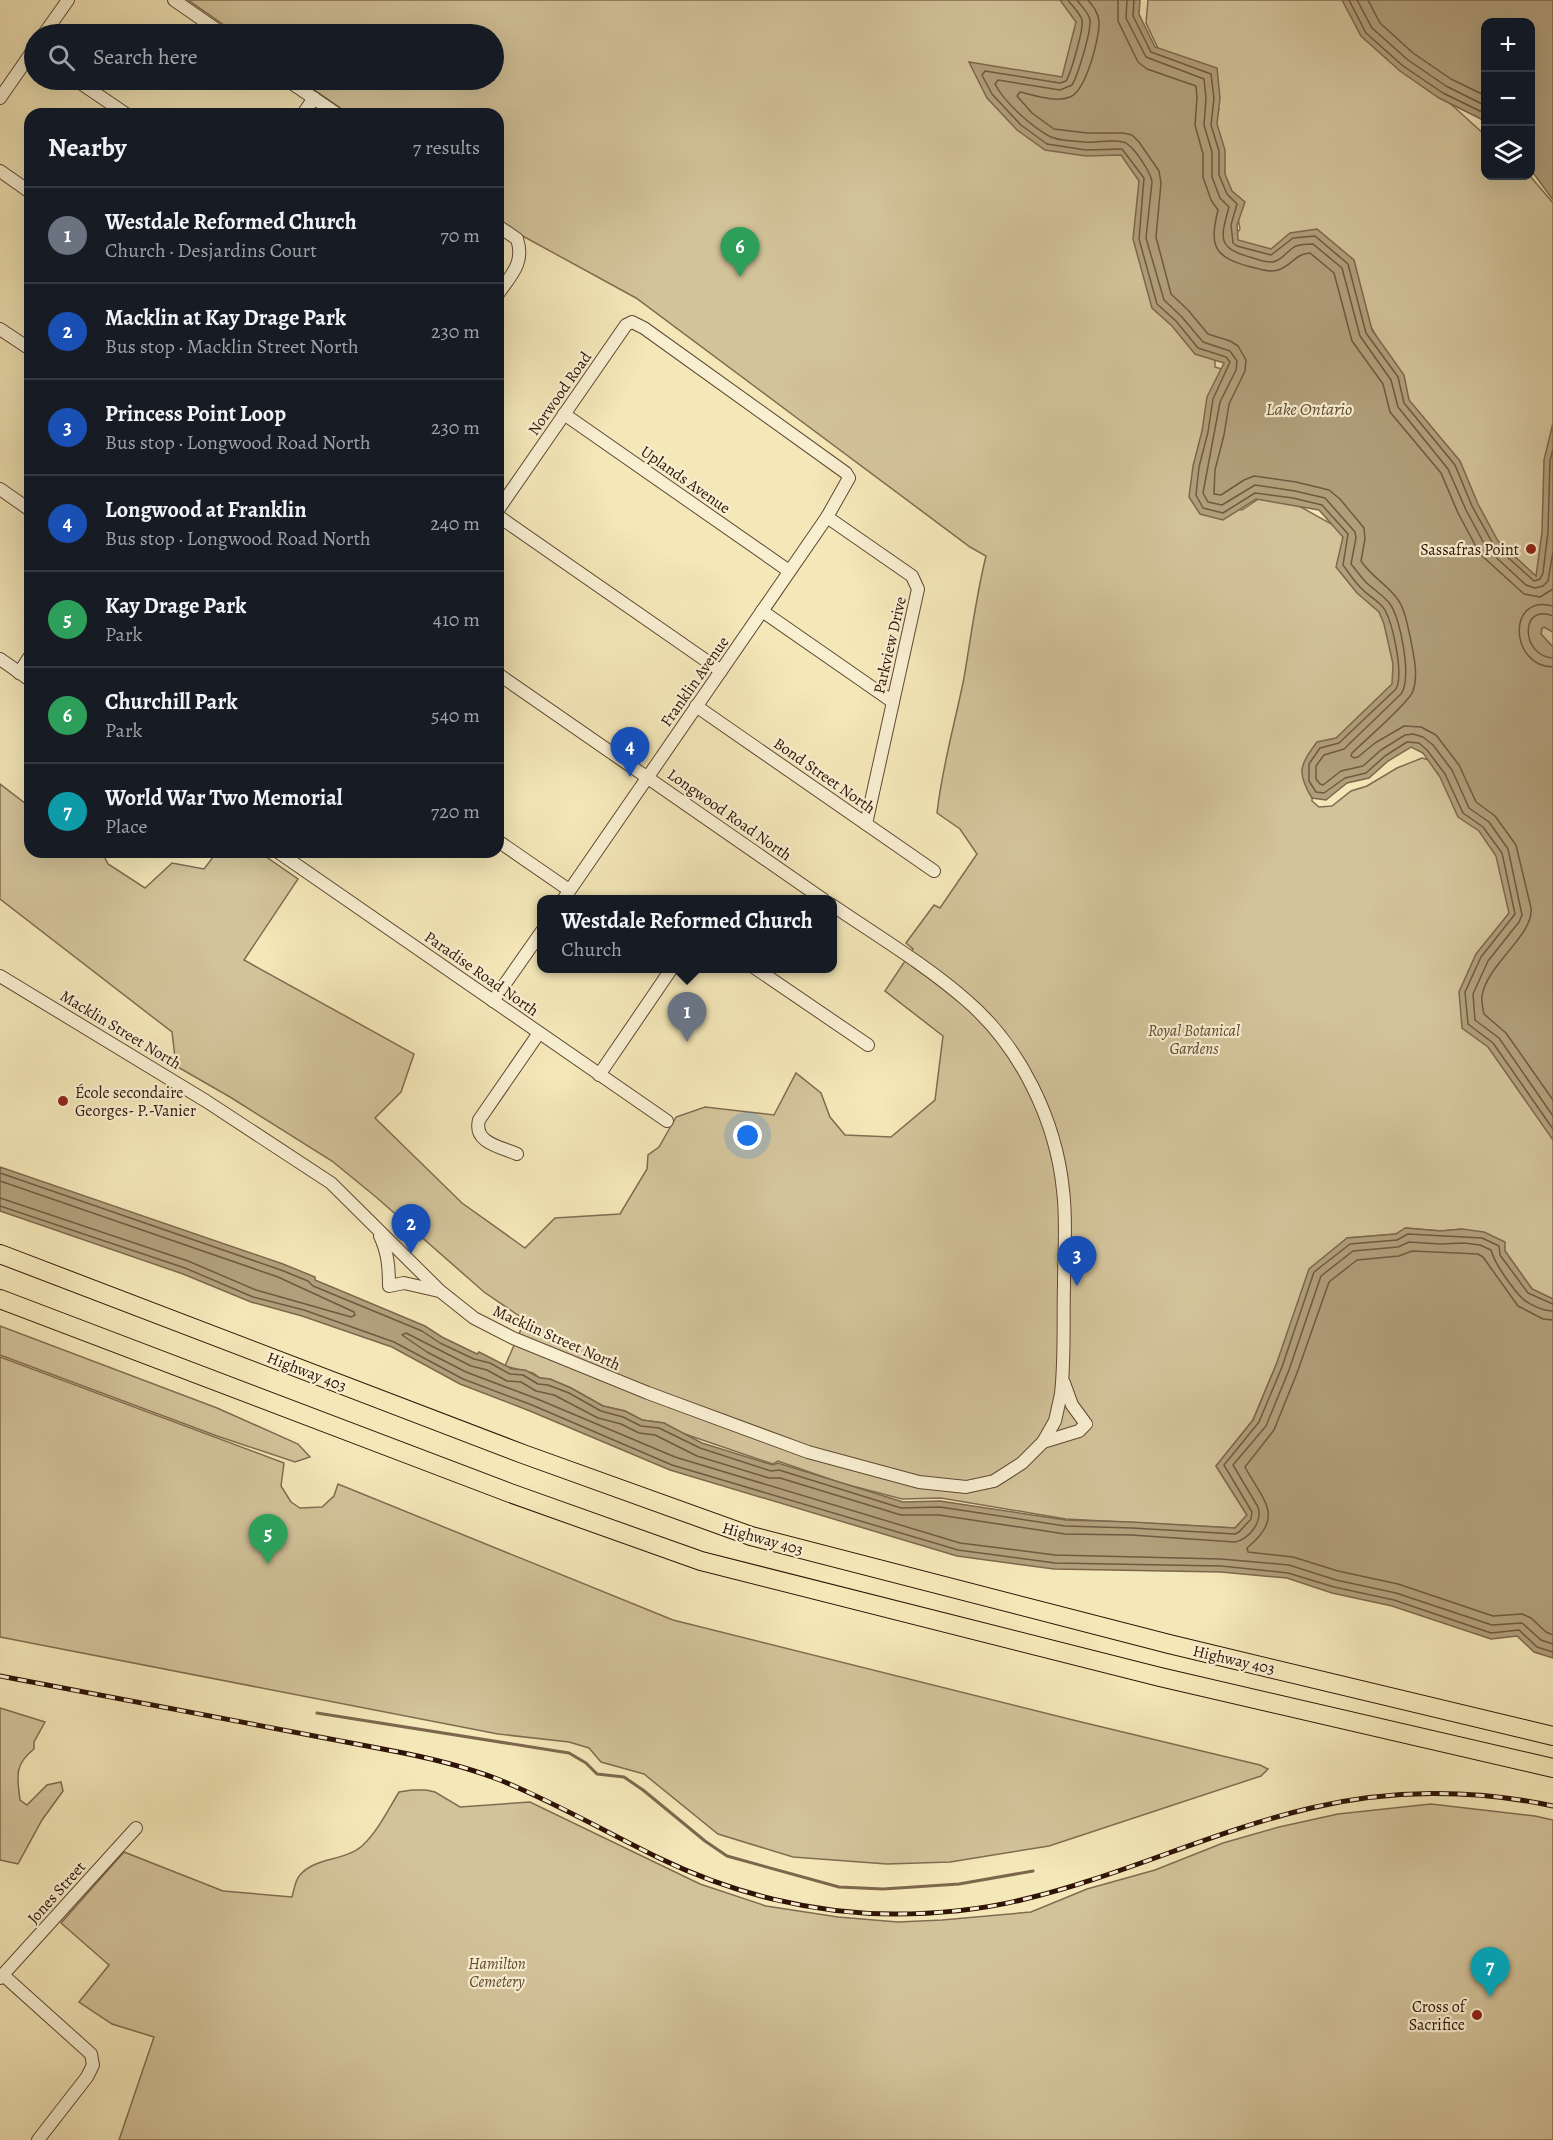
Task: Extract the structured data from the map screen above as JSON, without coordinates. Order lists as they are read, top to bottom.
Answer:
{
  "streets": {
    "highway": ["Highway 403"],
    "street": [
      "Norwood Road",
      "Uplands Avenue",
      "Parkview Drive",
      "Franklin Avenue",
      "Bond Street North",
      "Longwood Road North",
      "Paradise Road North",
      "Macklin Street North",
      "Jones Street"
    ]
  },
  "crossings": [
    ["Norwood Road", "Uplands Avenue"],
    ["Norwood Road", "Franklin Avenue"],
    ["Uplands Avenue", "Franklin Avenue"],
    ["Parkview Drive", "Franklin Avenue"],
    ["Parkview Drive", "Bond Street North"],
    ["Franklin Avenue", "Bond Street North"],
    ["Franklin Avenue", "Longwood Road North"]
  ],
  "water": ["Lake Ontario"],
  "parks": ["Royal Botanical Gardens", "Hamilton Cemetery"],
  "places": ["Sassafras Point", "École secondaire Georges- P.-Vanier", "Cross of Sacrifice"],
  "page": {
    "map_buttons": ["+", "−"],
    "search": "Search here",
    "heading": ["Nearby", "7 results"],
    "list": [
      {
        "mark": "1",
        "name": "Westdale Reformed Church",
        "note": "Church · Desjardins Court",
        "value": "70 m"
      },
      {
        "mark": "2",
        "name": "Macklin at Kay Drage Park",
        "note": "Bus stop · Macklin Street North",
        "value": "230 m"
      },
      {
        "mark": "3",
        "name": "Princess Point Loop",
        "note": "Bus stop · Longwood Road North",
        "value": "230 m"
      },
      {
        "mark": "4",
        "name": "Longwood at Franklin",
        "note": "Bus stop · Longwood Road North",
        "value": "240 m"
      },
      {
        "mark": "5",
        "name": "Kay Drage Park",
        "note": "Park",
        "value": "410 m"
      },
      {
        "mark": "6",
        "name": "Churchill Park",
        "note": "Park",
        "value": "540 m"
      },
      {
        "mark": "7",
        "name": "World War Two Memorial",
        "note": "Place",
        "value": "720 m"
      }
    ],
    "pins": [
      "6",
      "4",
      "1",
      "2",
      "3",
      "5",
      "7"
    ],
    "popup": ["Westdale Reformed Church", "Church"]
  }
}
